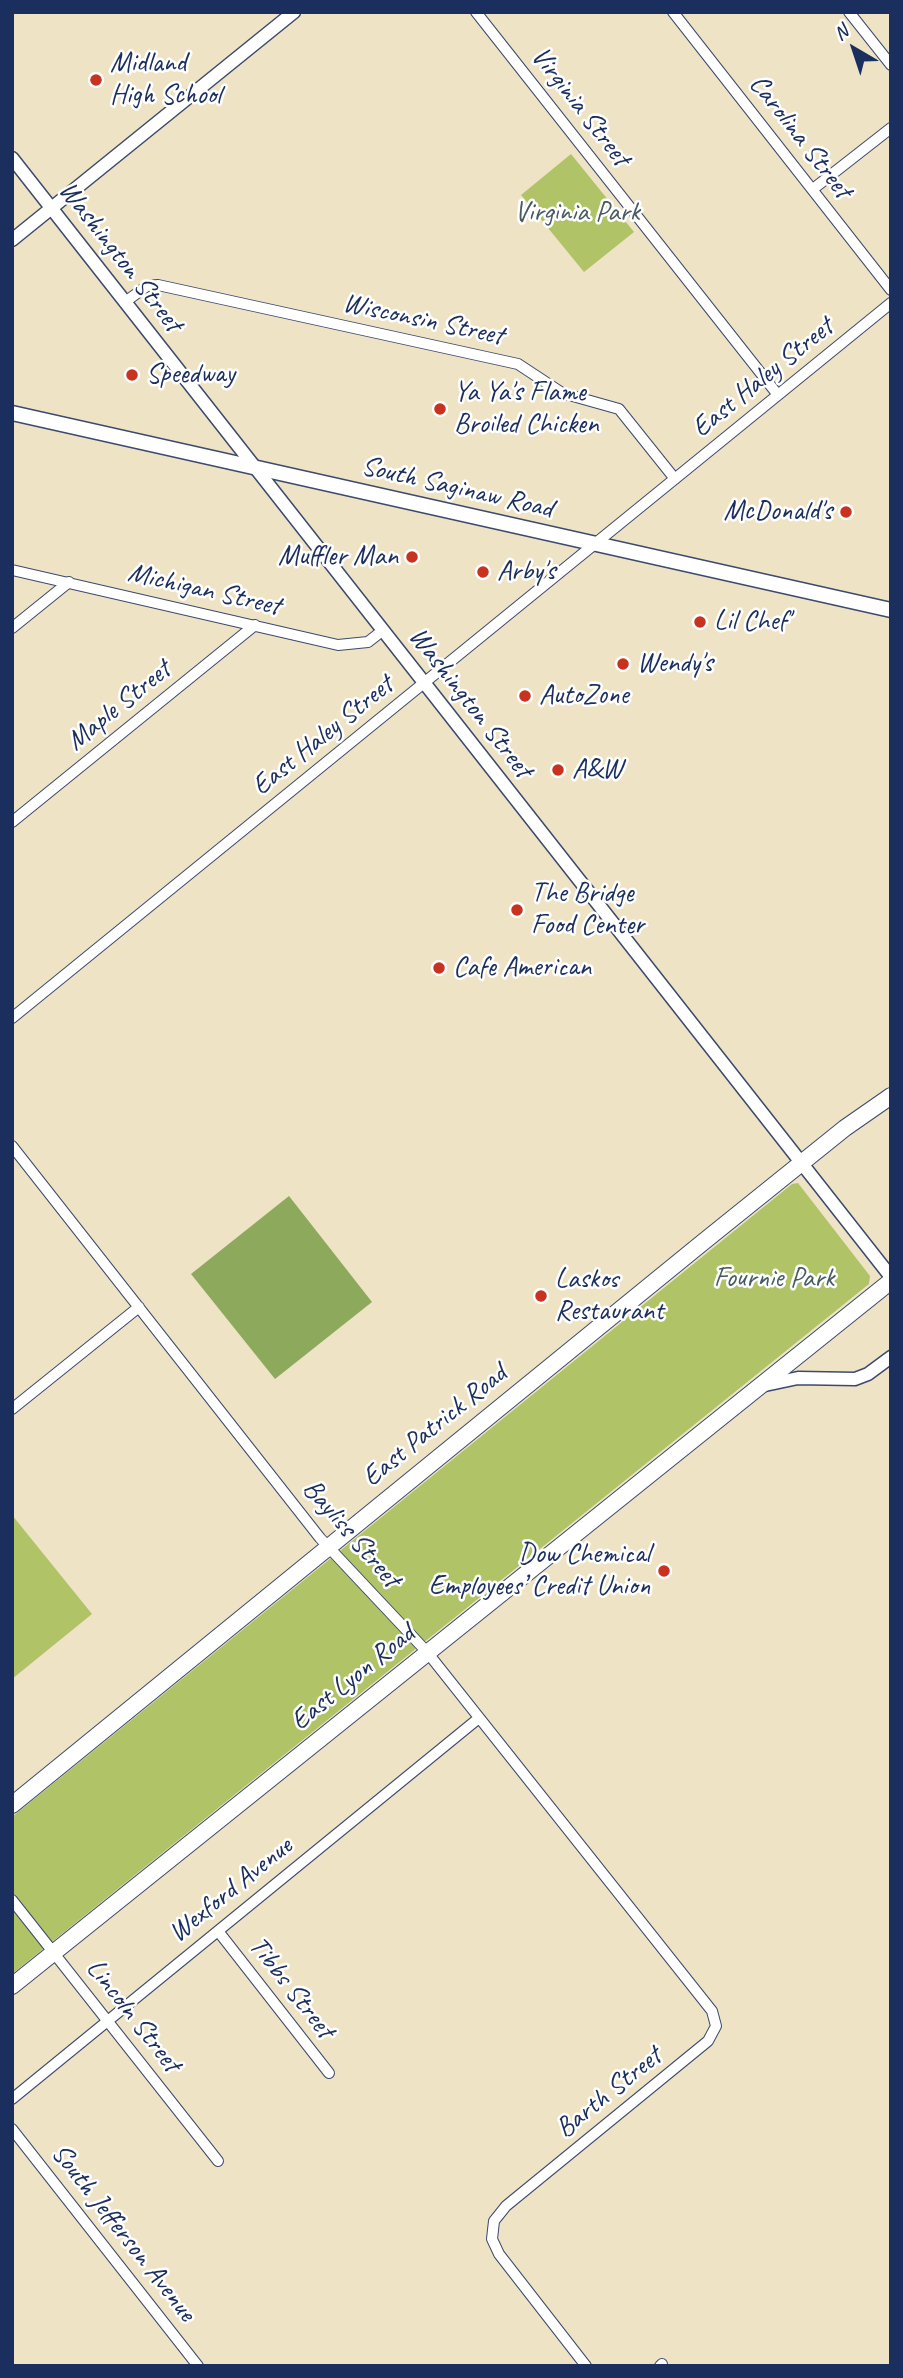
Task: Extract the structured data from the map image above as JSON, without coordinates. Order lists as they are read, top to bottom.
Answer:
{
  "streets": {
    "highway": ["East Patrick Road", "East Lyon Road"],
    "main road": ["South Saginaw Road"],
    "street": [
      "Virginia Street",
      "Carolina Street",
      "Washington Street",
      "Wisconsin Street",
      "East Haley Street",
      "Michigan Street",
      "Maple Street",
      "Bayliss Street",
      "Wexford Avenue",
      "Tibbs Street",
      "Lincoln Street",
      "Barth Street",
      "South Jefferson Avenue"
    ]
  },
  "crossings": [
    ["Virginia Street", "East Haley Street"],
    ["Washington Street", "Wisconsin Street"],
    ["Washington Street", "East Haley Street"],
    ["Washington Street", "South Saginaw Road"],
    ["Washington Street", "Michigan Street"],
    ["Washington Street", "East Patrick Road"],
    ["Washington Street", "East Lyon Road"],
    ["Wisconsin Street", "East Haley Street"],
    ["East Haley Street", "South Saginaw Road"],
    ["Michigan Street", "Maple Street"],
    ["East Patrick Road", "Bayliss Street"],
    ["Bayliss Street", "East Lyon Road"],
    ["Bayliss Street", "Wexford Avenue"],
    ["Bayliss Street", "Barth Street"],
    ["East Lyon Road", "Lincoln Street"],
    ["Wexford Avenue", "Tibbs Street"],
    ["Wexford Avenue", "Lincoln Street"]
  ],
  "parks": ["Virginia Park", "Fournie Park"],
  "places": [
    "Midland High School",
    "Speedway",
    "Ya Ya's Flame Broiled Chicken",
    "McDonald's",
    "Muffler Man",
    "Arby's",
    "Lil Chef'",
    "Wendy's",
    "AutoZone",
    "A&W",
    "The Bridge Food Center",
    "Cafe American",
    "Laskos Restaurant",
    "Dow Chemical Employees’ Credit Union"
  ],
  "north": "top left"
}
